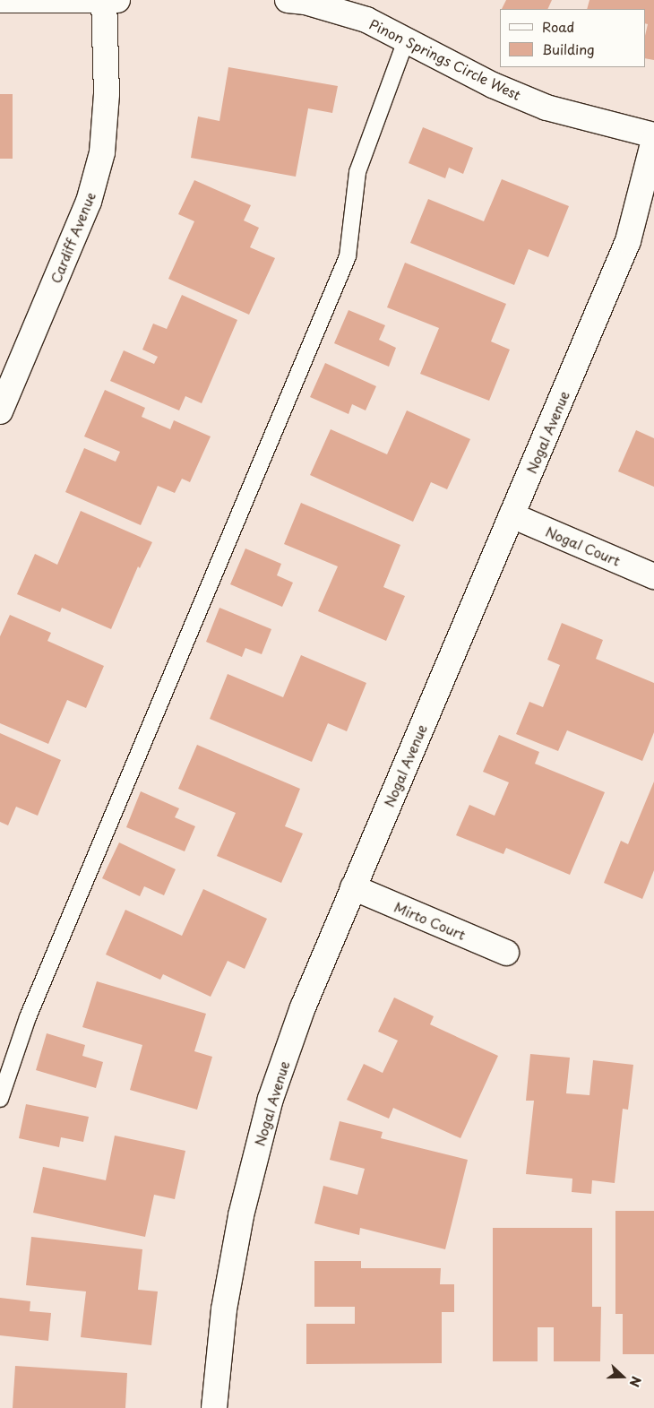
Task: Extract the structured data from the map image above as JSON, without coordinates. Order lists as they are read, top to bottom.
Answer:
{
  "streets": {
    "street": [
      "Pinon Springs Circle West",
      "Cardiff Avenue",
      "Nogal Avenue",
      "Nogal Court",
      "Mirto Court"
    ]
  },
  "crossings": [
    ["Nogal Avenue", "Nogal Court"],
    ["Nogal Avenue", "Mirto Court"]
  ],
  "legend": ["Road", "Building"],
  "north": "right"
}
